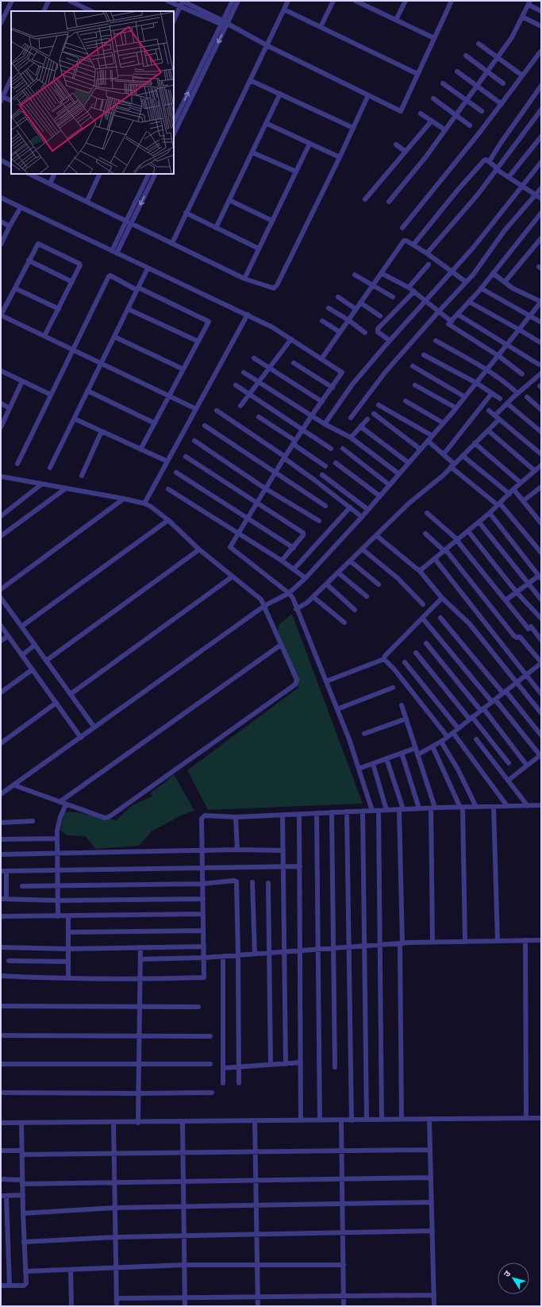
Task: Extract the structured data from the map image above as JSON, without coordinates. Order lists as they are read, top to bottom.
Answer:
{
  "north": "top left"
}
